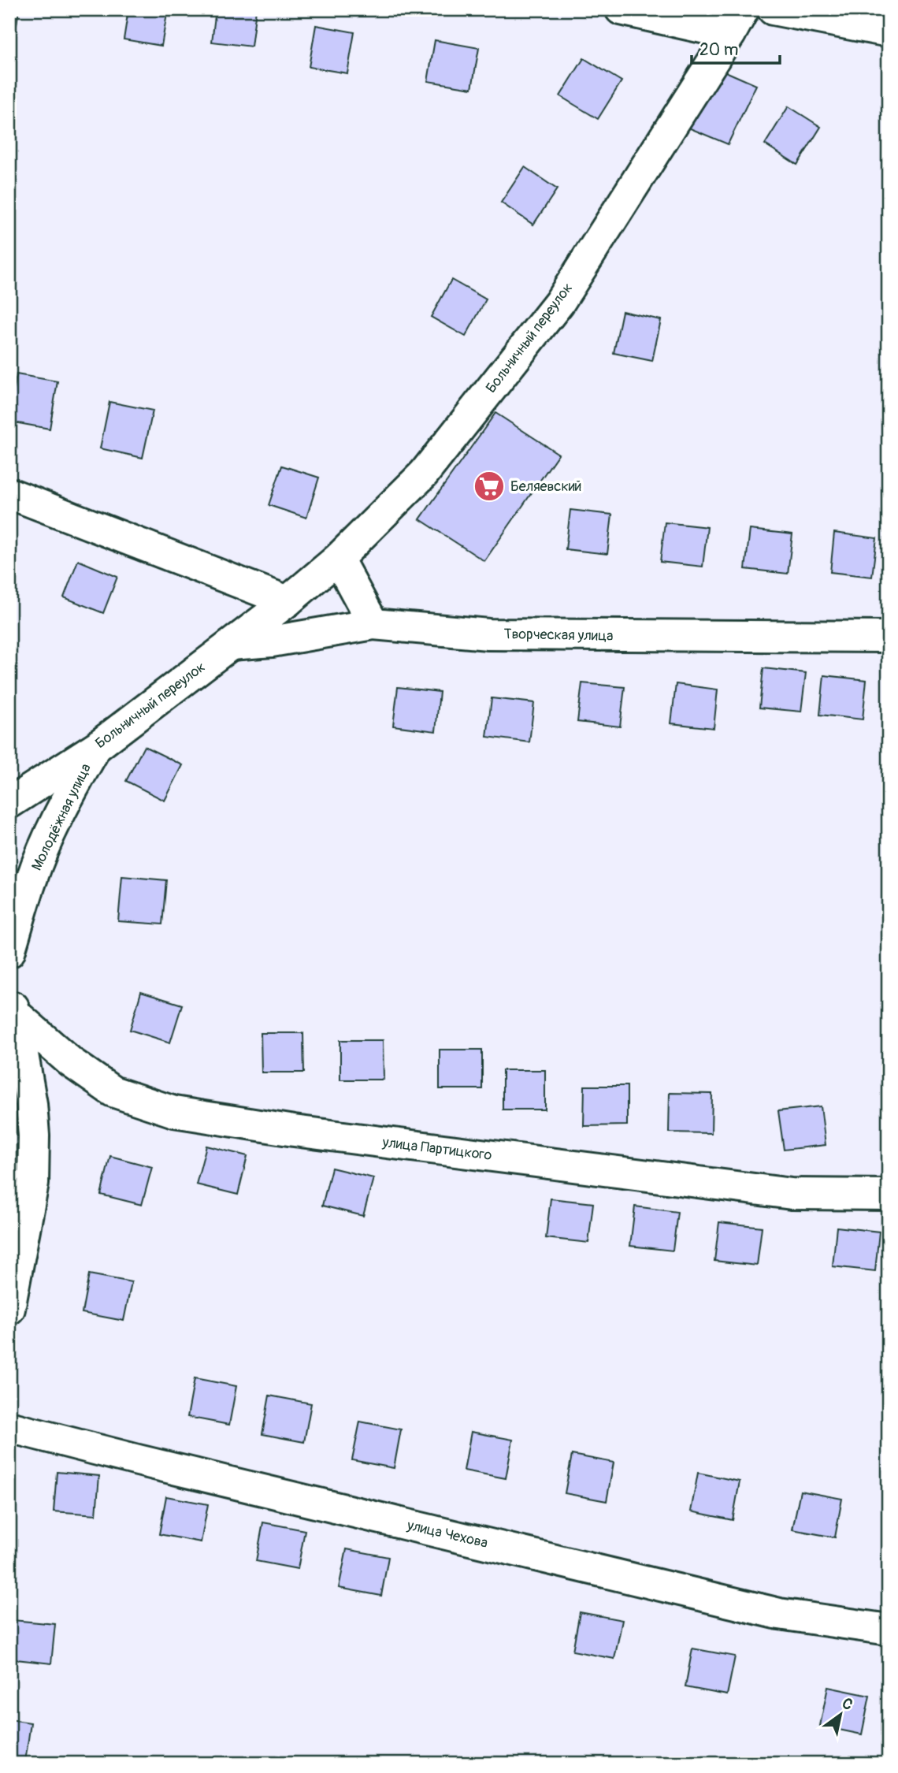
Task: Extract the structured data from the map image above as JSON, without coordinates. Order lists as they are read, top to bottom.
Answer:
{
  "streets": {
    "street": [
      "Больничный переулок",
      "Творческая улица",
      "Молодёжная улица",
      "улица Партицкого",
      "улица Чехова"
    ]
  },
  "crossings": [
    ["Больничный переулок", "Творческая улица"],
    ["Больничный переулок", "Молодёжная улица"]
  ],
  "places": {
    "supermarket": ["Беляевский"]
  },
  "scale_bar": "20 m",
  "north": "top right"
}
